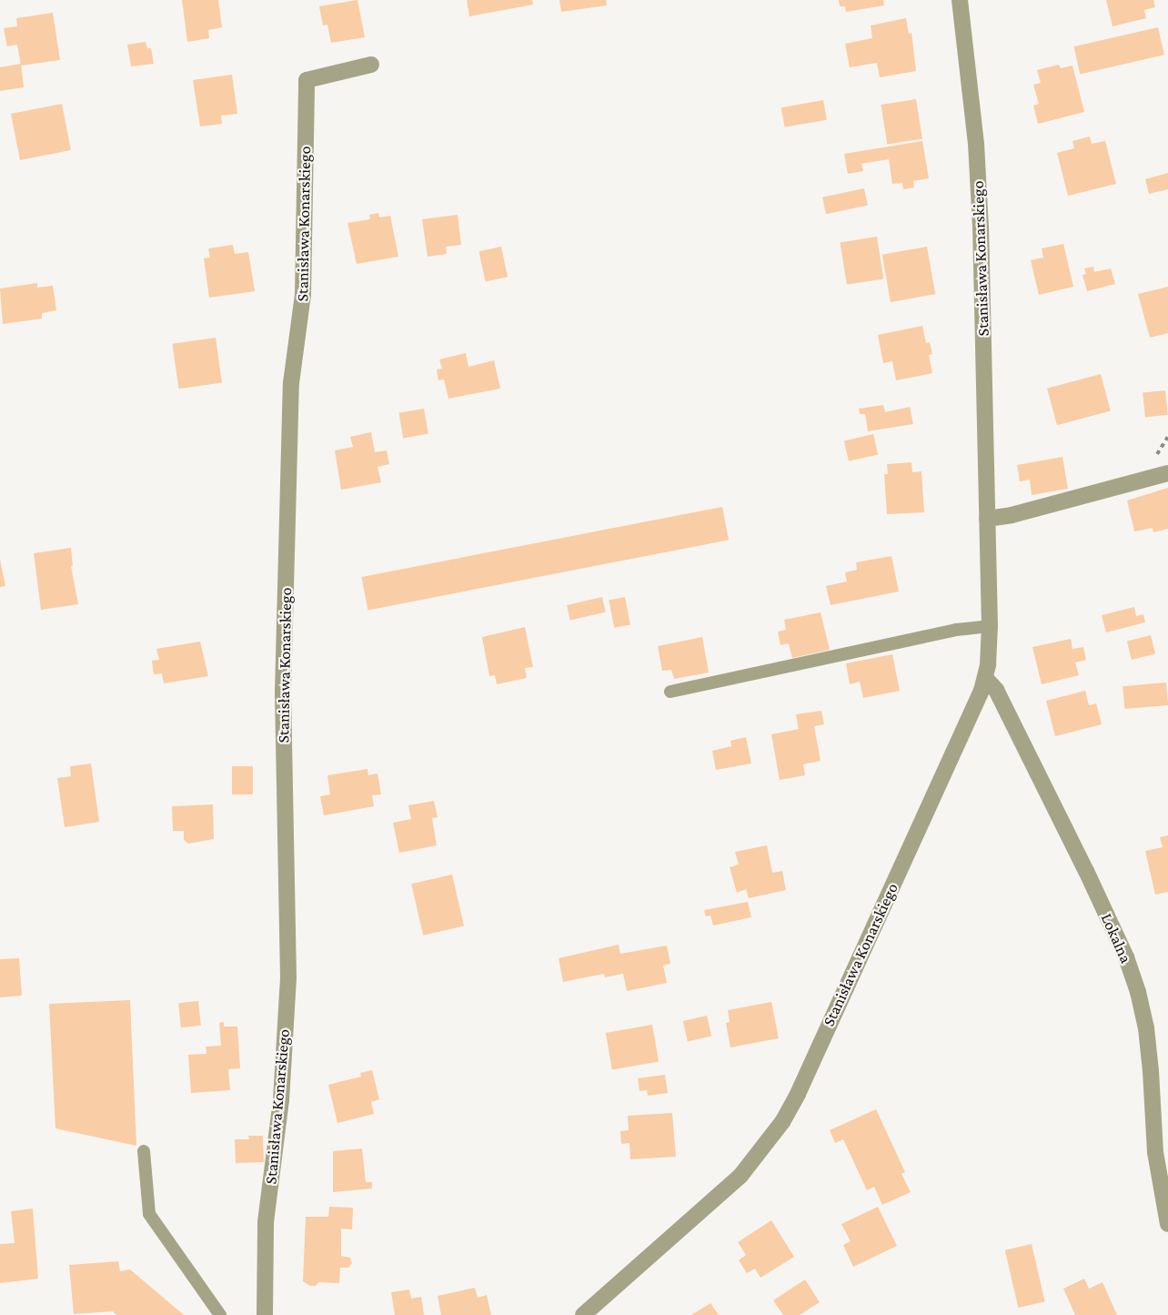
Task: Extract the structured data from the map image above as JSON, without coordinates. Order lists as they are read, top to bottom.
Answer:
{
  "streets": {
    "street": ["Stanisława Konarskiego", "Lokalna"]
  },
  "crossings": [
    ["Stanisława Konarskiego", "Lokalna"]
  ]
}
